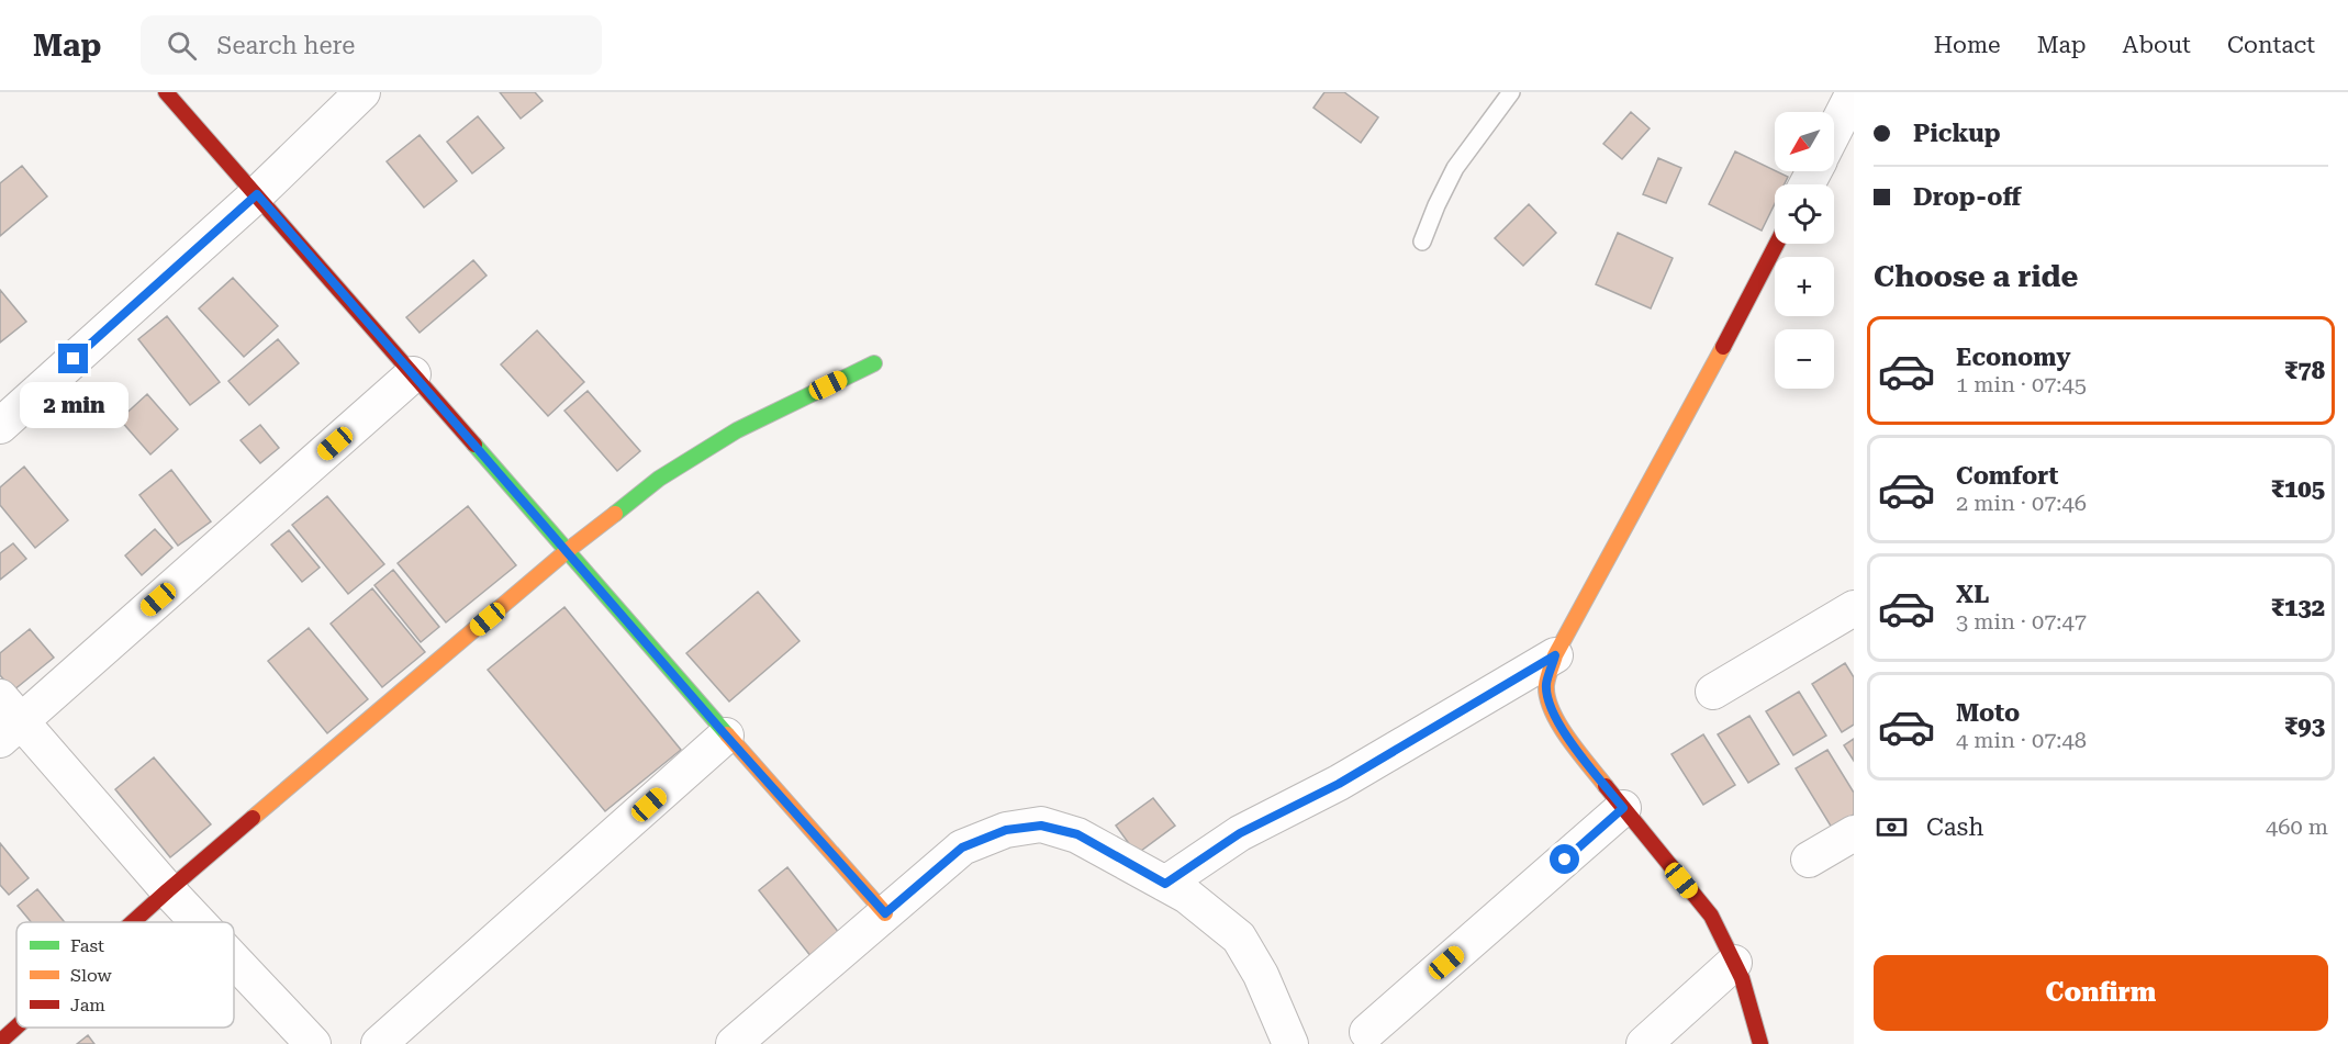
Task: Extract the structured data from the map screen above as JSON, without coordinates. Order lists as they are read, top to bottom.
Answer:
{
  "legend": ["Fast", "Slow", "Jam"],
  "north": "bottom left",
  "page": {
    "header": "Map",
    "search": "Search here",
    "nav": [
      "Home",
      "Map",
      "About",
      "Contact"
    ],
    "banner": ["Pickup", "Drop-off"],
    "map_buttons": ["+", "−"],
    "heading": "Choose a ride",
    "list": [
      {
        "name": "Economy",
        "note": "1 min · 07:45",
        "value": "₹78"
      },
      {
        "name": "Comfort",
        "note": "2 min · 07:46",
        "value": "₹105"
      },
      {
        "name": "XL",
        "note": "3 min · 07:47",
        "value": "₹132"
      },
      {
        "name": "Moto",
        "note": "4 min · 07:48",
        "value": "₹93"
      }
    ],
    "bubble": "2 min",
    "pay": ["Cash", "460 m"],
    "buttons": "Confirm"
  }
}
